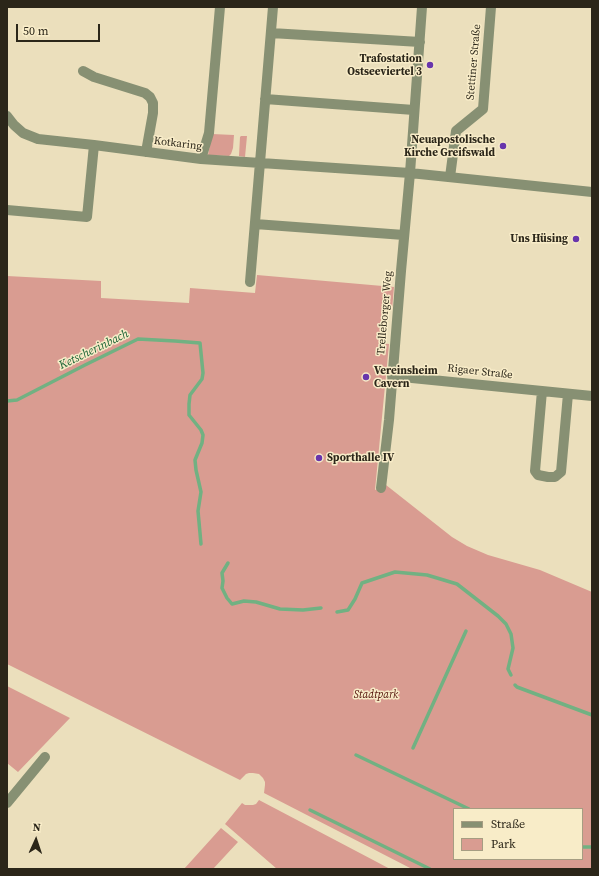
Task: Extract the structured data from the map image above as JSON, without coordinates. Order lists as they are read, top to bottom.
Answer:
{
  "streets": {
    "street": [
      "Stettiner Straße",
      "Kotkaring",
      "Trelleborger Weg",
      "Rigaer Straße"
    ]
  },
  "crossings": [
    ["Trelleborger Weg", "Rigaer Straße"]
  ],
  "water": ["Ketscherinbach"],
  "parks": ["Stadtpark"],
  "places": [
    "Trafostation Ostseeviertel 3",
    "Neuapostolische Kirche Greifswald",
    "Uns Hüsing",
    "Vereinsheim Cavern",
    "Sporthalle IV"
  ],
  "legend": ["Straße", "Park"],
  "scale_bar": "50 m",
  "north": "top"
}
